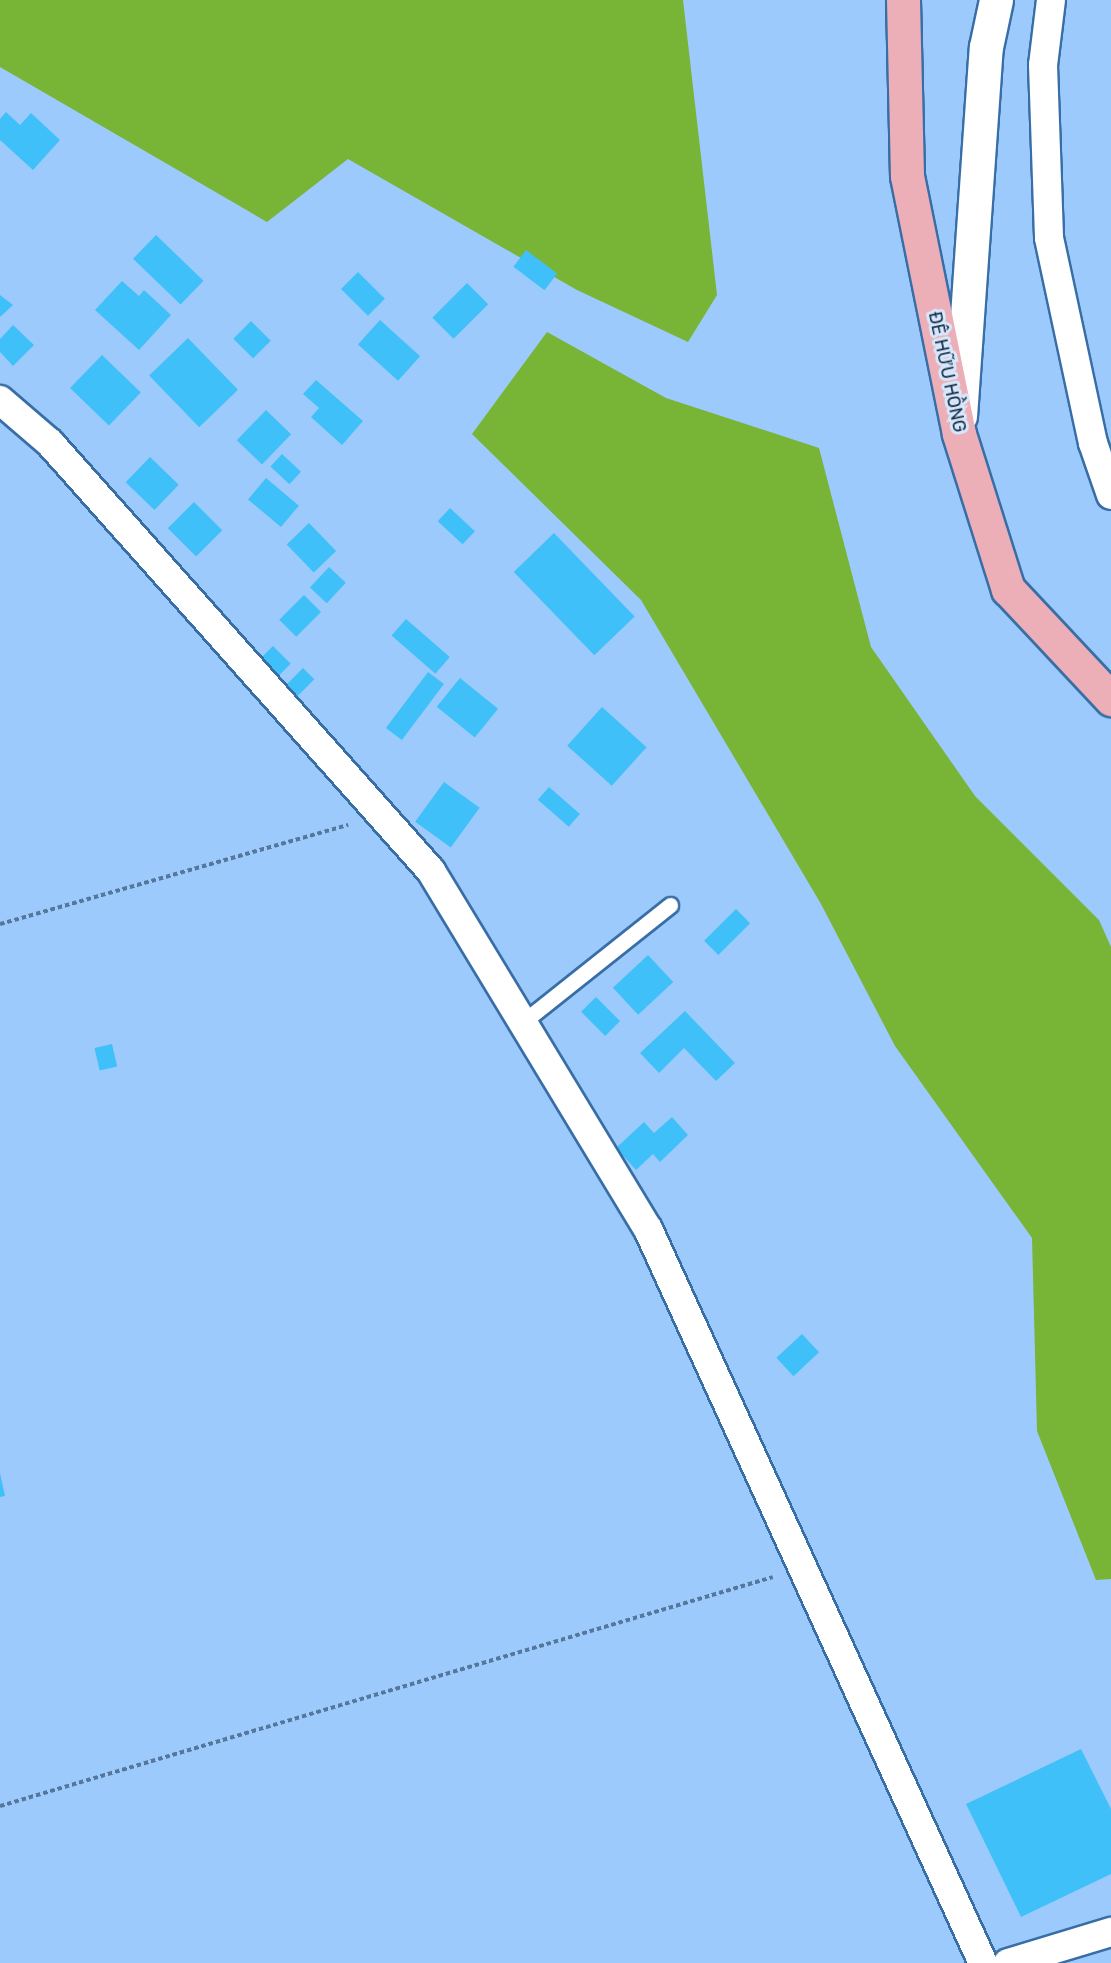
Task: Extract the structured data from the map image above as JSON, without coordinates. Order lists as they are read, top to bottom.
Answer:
{
  "streets": {
    "main road": ["ĐÊ HỮU HỒNG"]
  }
}
